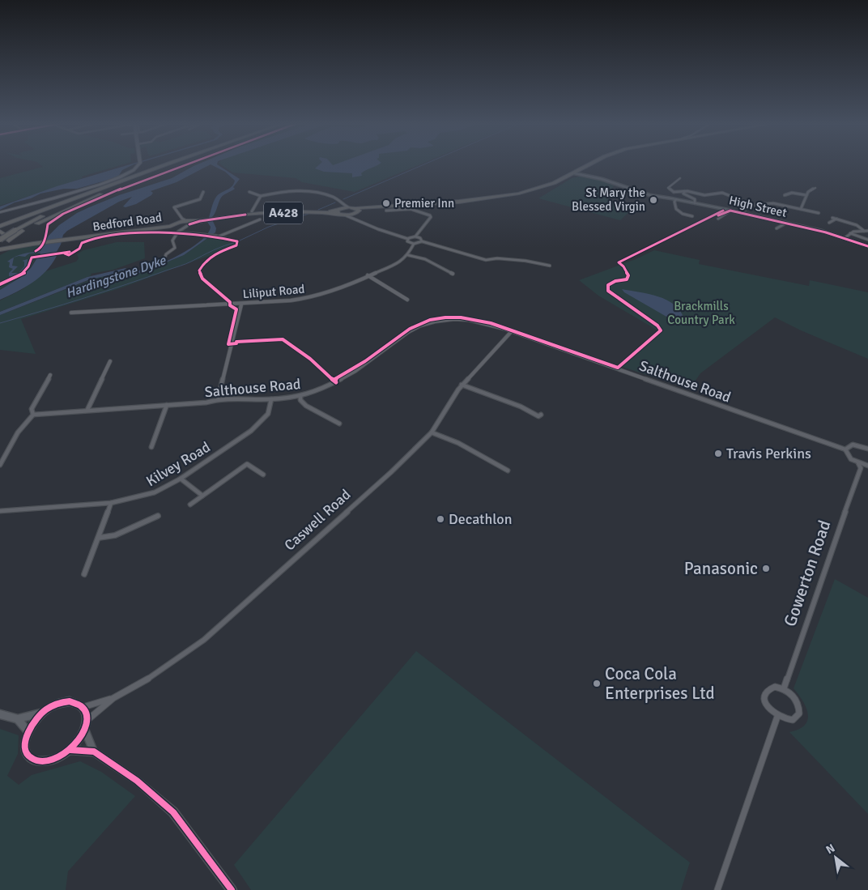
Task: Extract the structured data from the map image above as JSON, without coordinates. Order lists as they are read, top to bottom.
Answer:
{
  "streets": {
    "highway": ["A428", "Bedford Road"],
    "street": [
      "High Street",
      "Liliput Road",
      "Salthouse Road",
      "Kilvey Road",
      "Caswell Road",
      "Gowerton Road"
    ]
  },
  "crossings": [
    ["Salthouse Road", "Kilvey Road"],
    ["Salthouse Road", "Caswell Road"]
  ],
  "water": ["Hardingstone Dyke"],
  "parks": ["Brackmills Country Park"],
  "places": [
    "St Mary the Blessed Virgin",
    "Premier Inn",
    "Travis Perkins",
    "Decathlon",
    "Panasonic",
    "Coca Cola Enterprises Ltd"
  ],
  "north": "top left"
}
